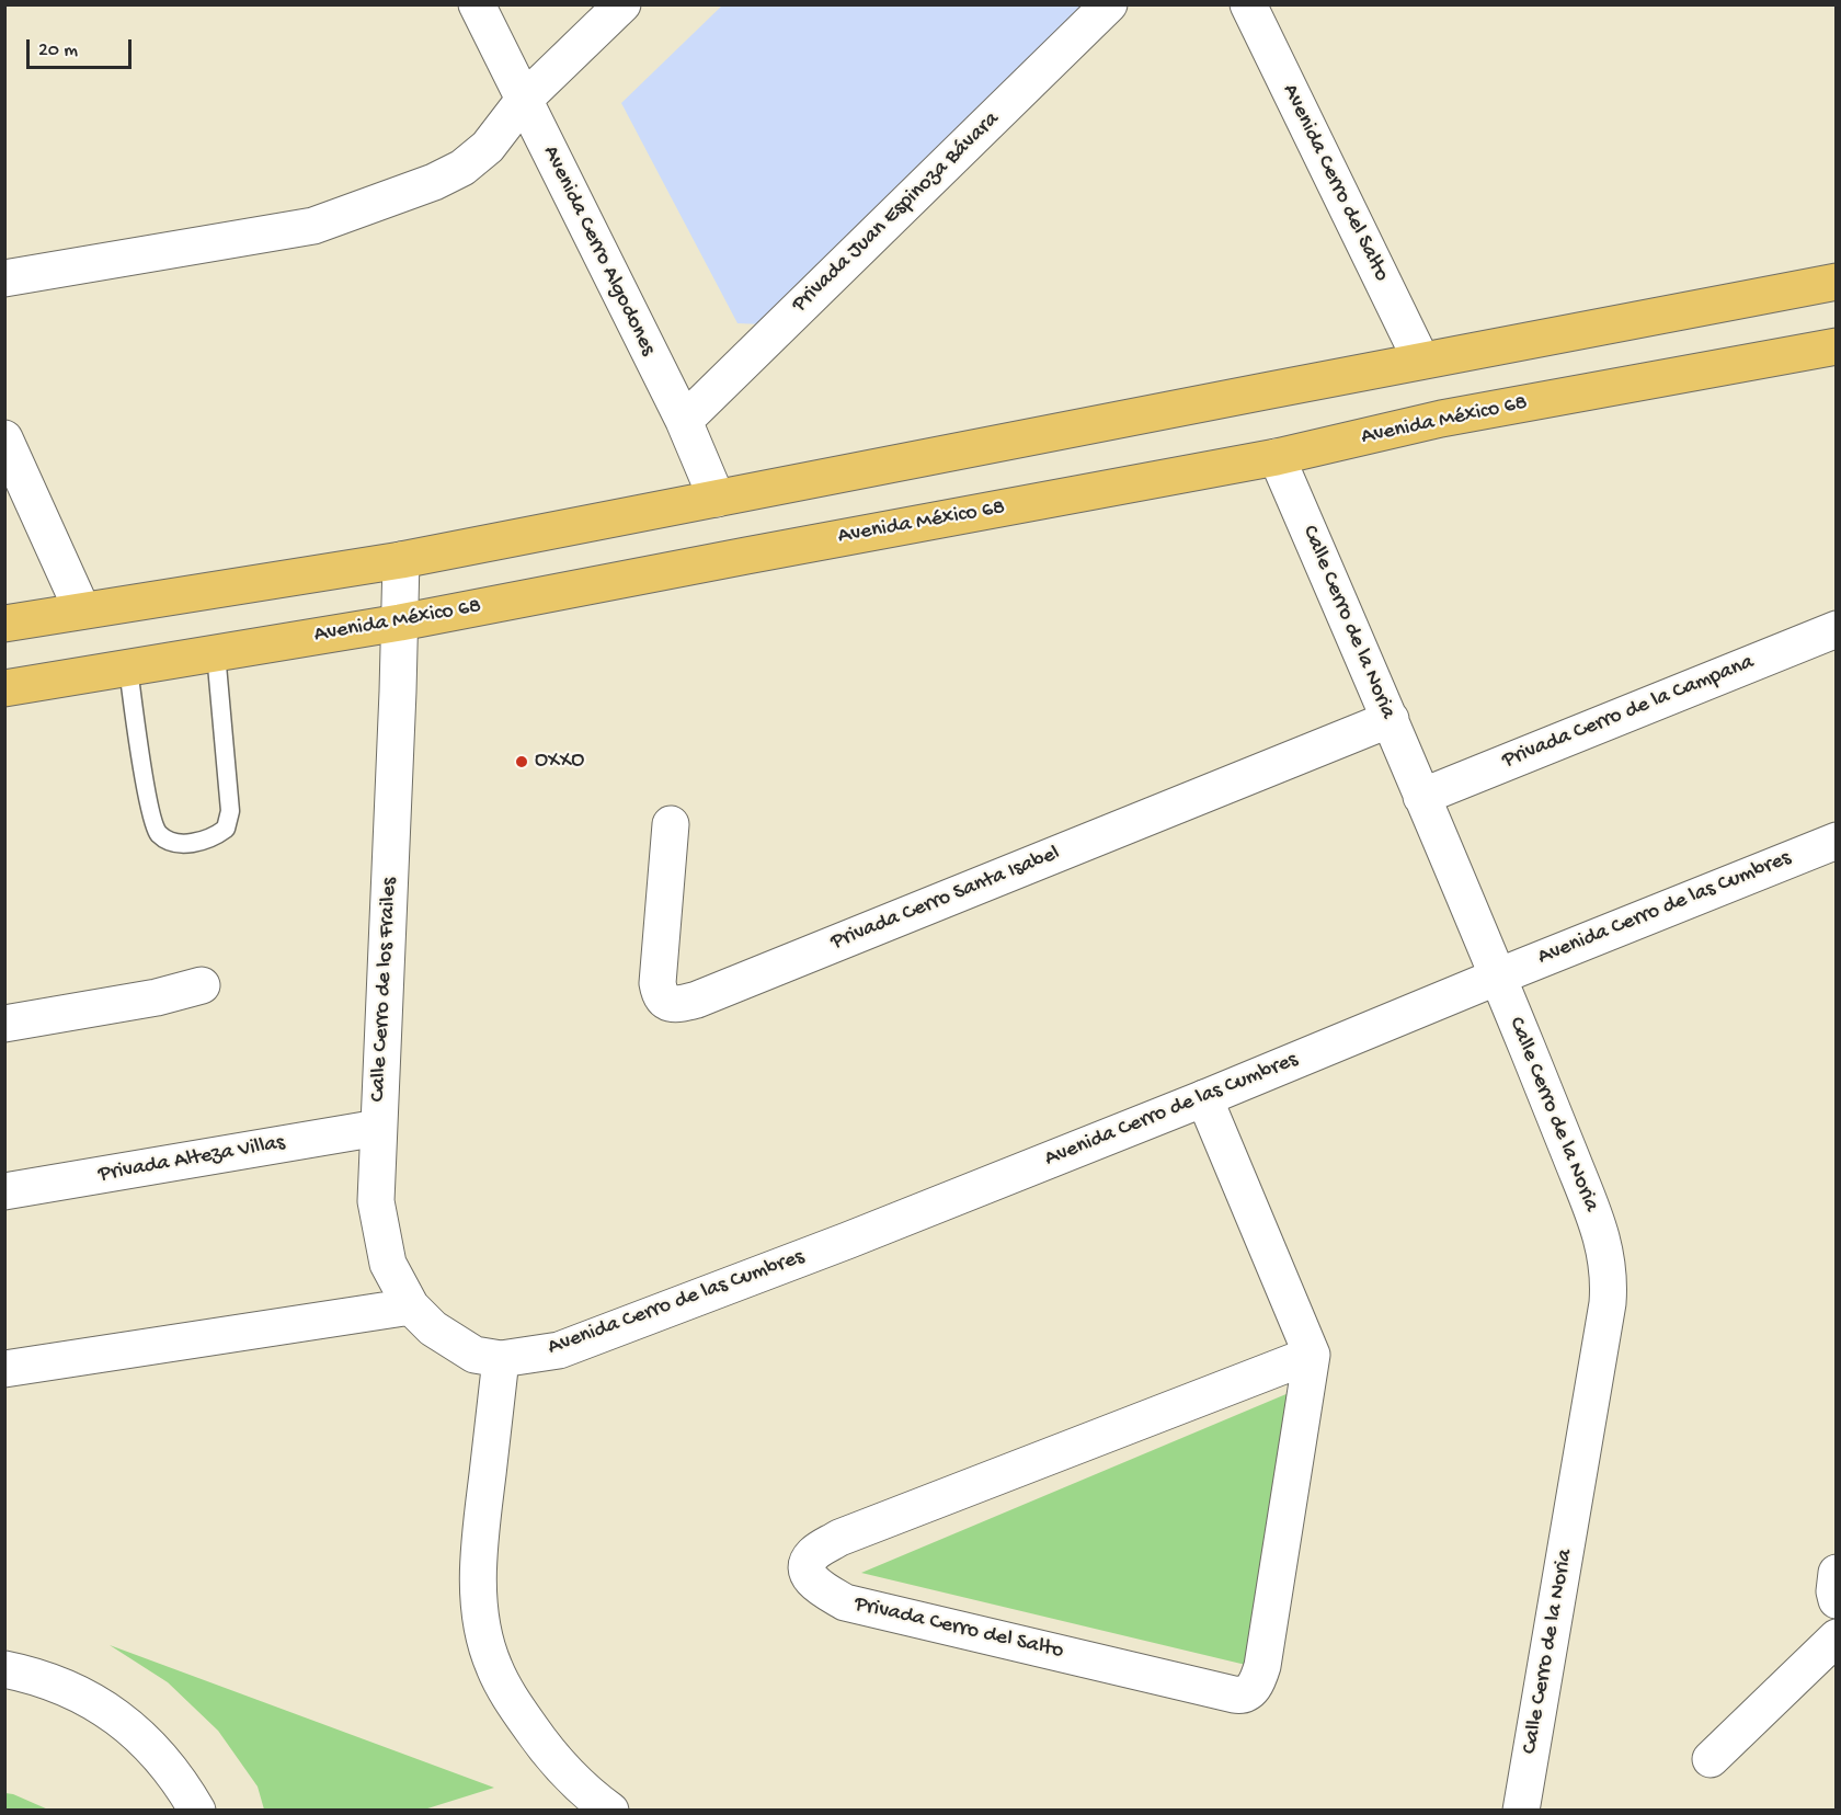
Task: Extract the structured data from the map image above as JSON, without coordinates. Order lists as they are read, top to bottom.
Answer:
{
  "streets": {
    "main road": ["Avenida México 68"],
    "street": [
      "Avenida Cerro del Salto",
      "Privada Juan Espinoza Bávara",
      "Avenida Cerro Algodones",
      "Calle Cerro de la Noria",
      "Privada Cerro de la Campana",
      "Privada Cerro Santa Isabel",
      "Avenida Cerro de las Cumbres",
      "Calle Cerro de los Frailes",
      "Privada Alteza Villas",
      "Privada Cerro del Salto"
    ]
  },
  "crossings": [
    ["Privada Juan Espinoza Bávara", "Avenida Cerro Algodones"],
    ["Avenida México 68", "Calle Cerro de la Noria"],
    ["Avenida México 68", "Calle Cerro de los Frailes"],
    ["Calle Cerro de la Noria", "Privada Cerro de la Campana"],
    ["Calle Cerro de la Noria", "Privada Cerro Santa Isabel"],
    ["Calle Cerro de la Noria", "Avenida Cerro de las Cumbres"],
    ["Avenida Cerro de las Cumbres", "Calle Cerro de los Frailes"],
    ["Calle Cerro de los Frailes", "Privada Alteza Villas"]
  ],
  "places": ["OXXO"],
  "scale_bar": "20 m"
}
